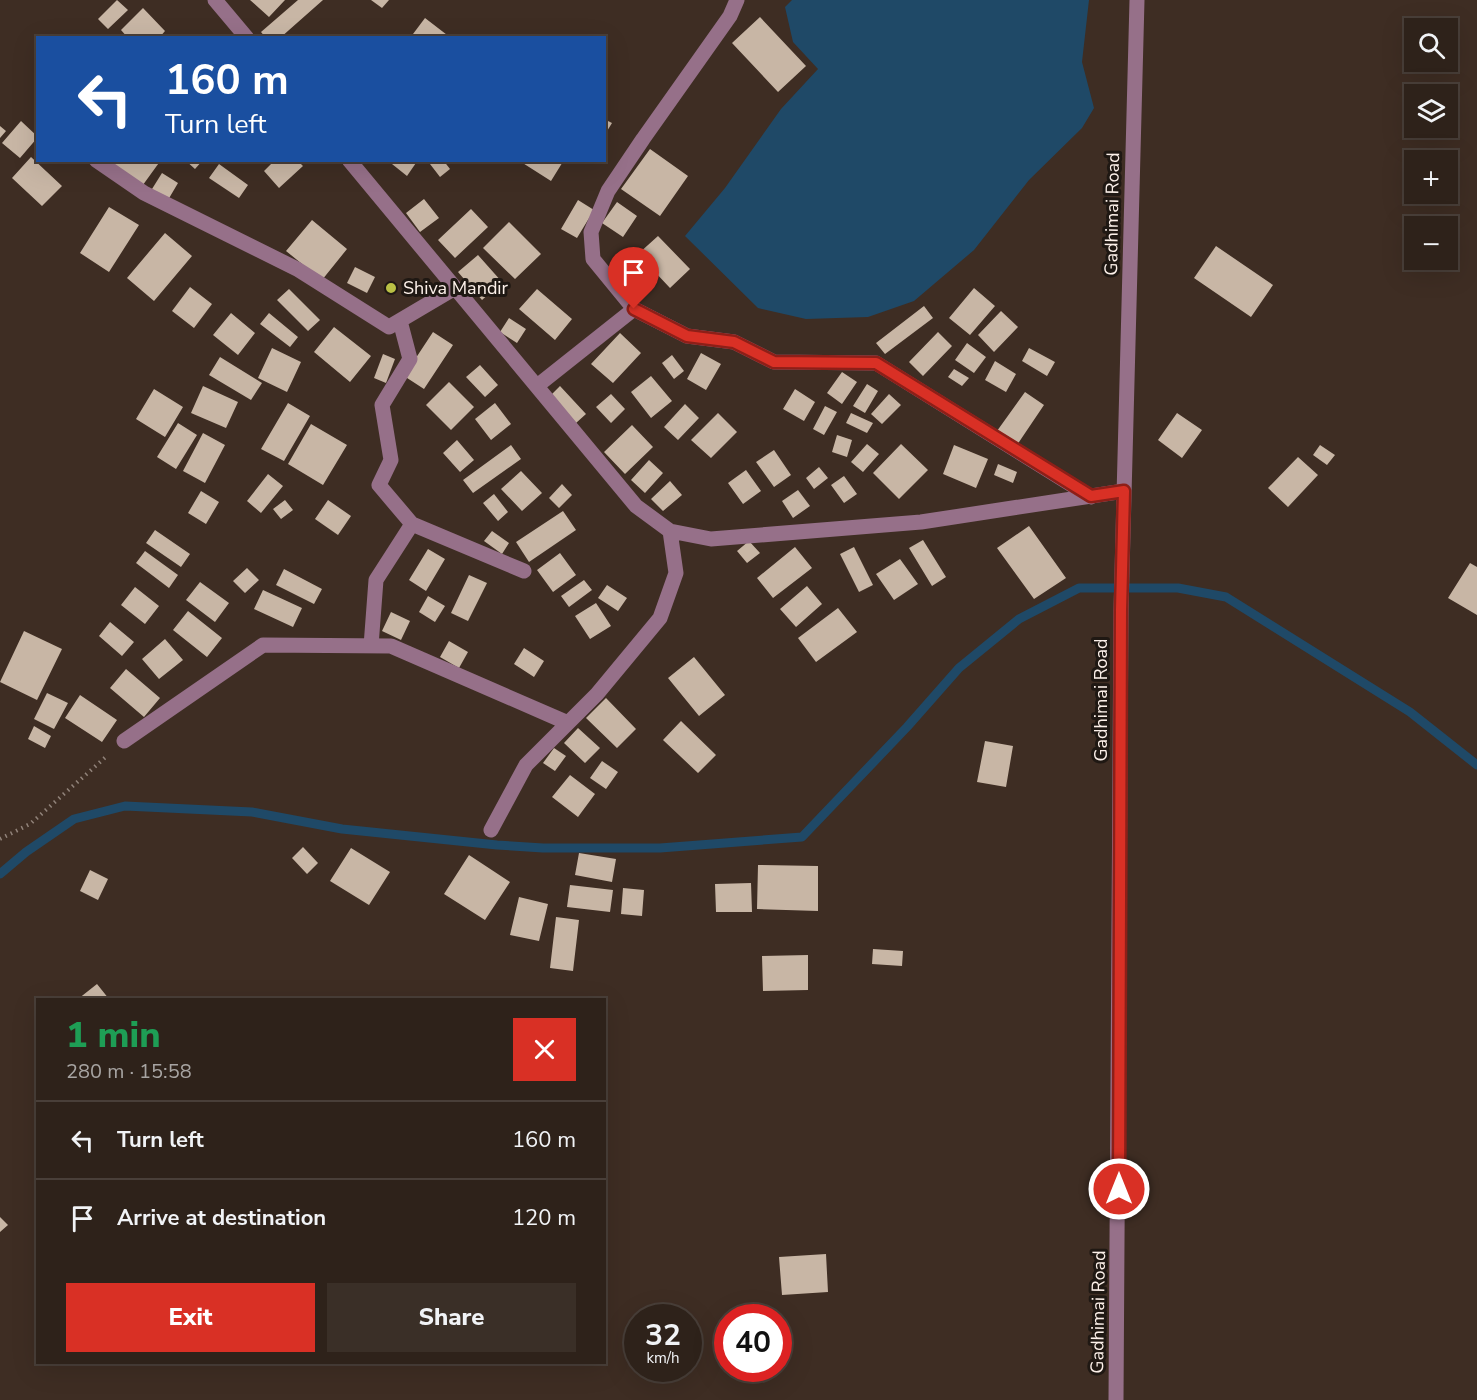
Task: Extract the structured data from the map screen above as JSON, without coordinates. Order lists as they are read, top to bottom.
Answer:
{
  "streets": {
    "street": ["Gadhimai Road"]
  },
  "places": ["Shiva Mandir"],
  "page": {
    "map_buttons": ["+", "−"],
    "turn": ["160 m", "Turn left"],
    "heading": ["1 min", "280 m · 15:58"],
    "list": [
      {
        "name": "Turn left",
        "value": "160 m"
      },
      {
        "name": "Arrive at destination",
        "value": "120 m"
      }
    ],
    "buttons": ["Exit", "Share"],
    "speed": "32 km/h",
    "limit": "40"
  }
}
